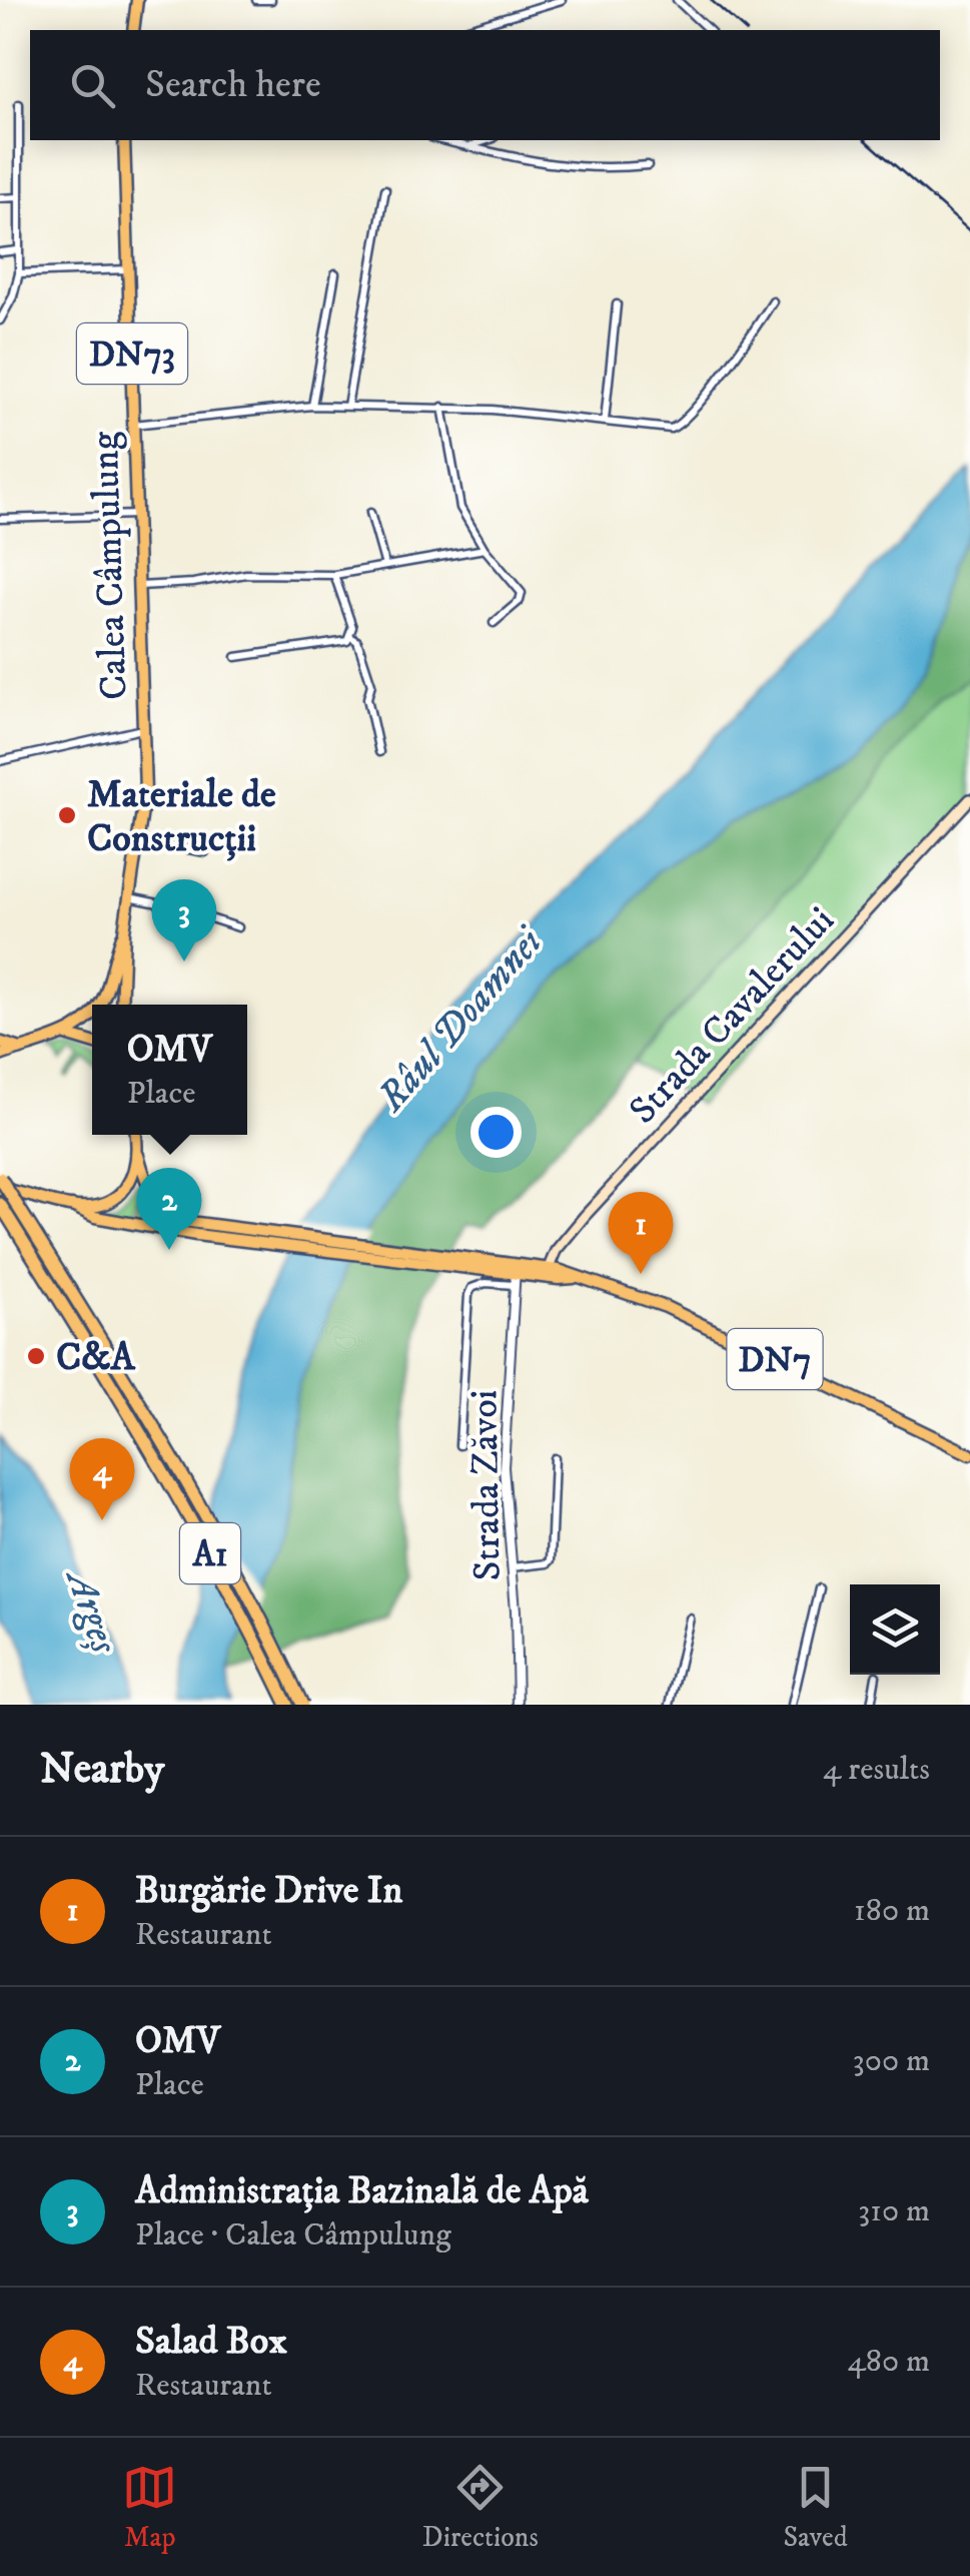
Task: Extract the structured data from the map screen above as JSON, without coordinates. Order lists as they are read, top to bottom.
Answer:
{
  "streets": {
    "highway": ["A1"],
    "main road": [
      "DN73",
      "Calea Câmpulung",
      "Strada Cavalerului",
      "DN7"
    ],
    "street": ["Strada Zăvoi"]
  },
  "crossings": [
    ["Strada Cavalerului", "DN7"],
    ["DN7", "Strada Zăvoi"]
  ],
  "water": ["Râul Doamnei", "Argeș"],
  "places": ["Materiale de Construcții", "C&A"],
  "page": {
    "search": "Search here",
    "pins": [
      "3",
      "2",
      "1",
      "4"
    ],
    "popup": ["OMV", "Place"],
    "heading": ["Nearby", "4 results"],
    "list": [
      {
        "mark": "1",
        "name": "Burgărie Drive In",
        "note": "Restaurant",
        "value": "180 m"
      },
      {
        "mark": "2",
        "name": "OMV",
        "note": "Place",
        "value": "300 m"
      },
      {
        "mark": "3",
        "name": "Administrația Bazinală de Apă",
        "note": "Place · Calea Câmpulung",
        "value": "310 m"
      },
      {
        "mark": "4",
        "name": "Salad Box",
        "note": "Restaurant",
        "value": "480 m"
      }
    ],
    "nav": ["Map", "Directions", "Saved"]
  }
}
